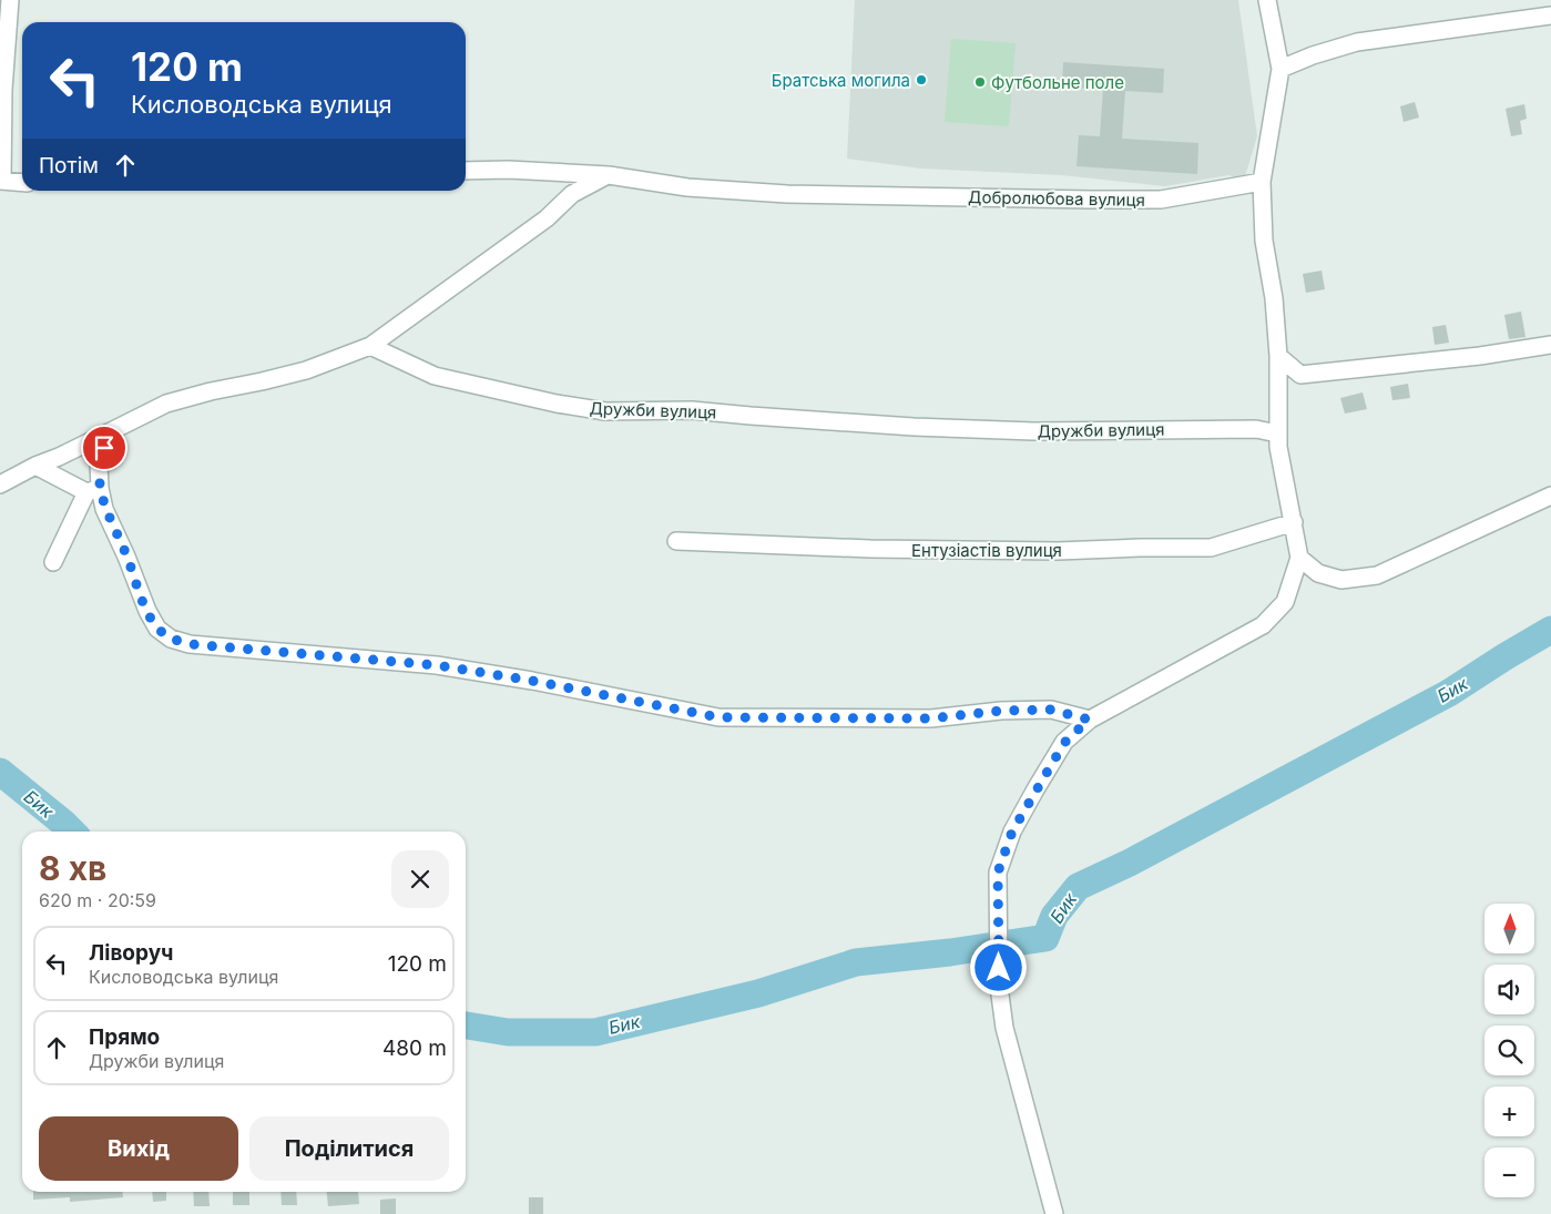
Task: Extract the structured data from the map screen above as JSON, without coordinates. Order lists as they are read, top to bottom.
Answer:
{
  "streets": {
    "street": ["Добролюбова вулиця", "Дружби вулиця", "Ентузіастів вулиця"]
  },
  "water": ["Бик"],
  "places": ["Братська могила", "Футбольне поле"],
  "north": "top",
  "page": {
    "turn": ["120 m", "Кисловодська вулиця"],
    "then": "Потім",
    "heading": ["8 хв", "620 m · 20:59"],
    "map_buttons": ["+", "−"],
    "list": [
      {
        "name": "Ліворуч",
        "note": "Кисловодська вулиця",
        "value": "120 m"
      },
      {
        "name": "Прямо",
        "note": "Дружби вулиця",
        "value": "480 m"
      }
    ],
    "buttons": ["Вихід", "Поділитися"]
  }
}
